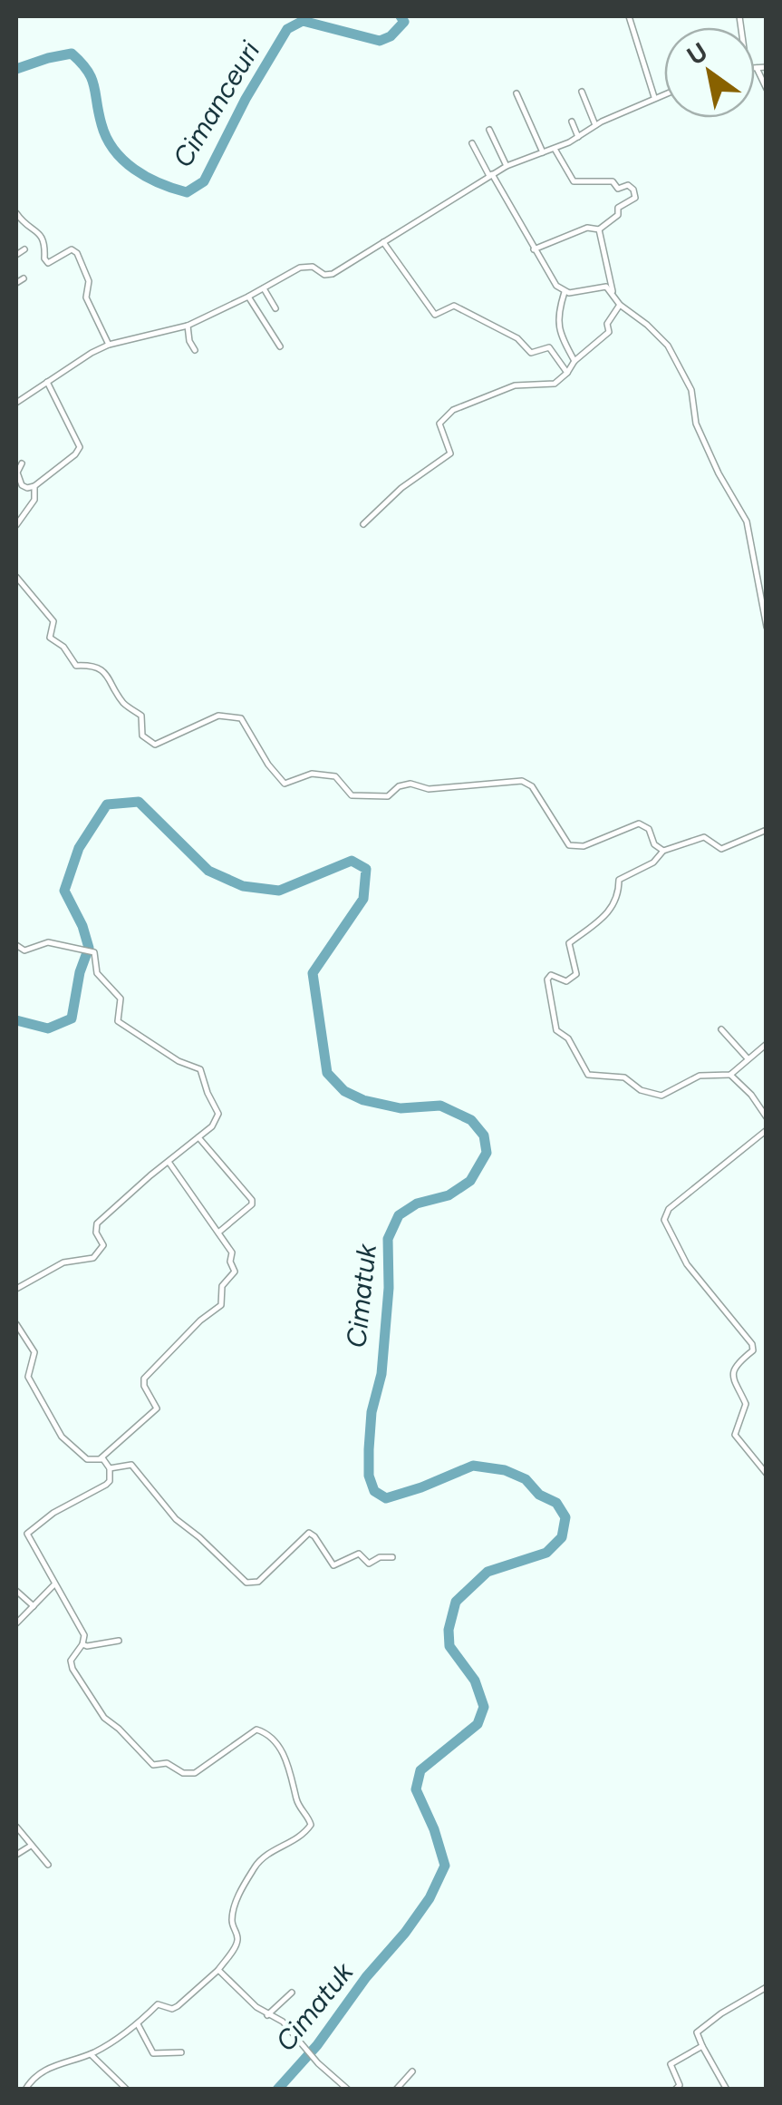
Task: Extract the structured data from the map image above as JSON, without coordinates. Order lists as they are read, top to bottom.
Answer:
{
  "water": ["Cimanceuri", "Cimatuk"],
  "north": "top left"
}
